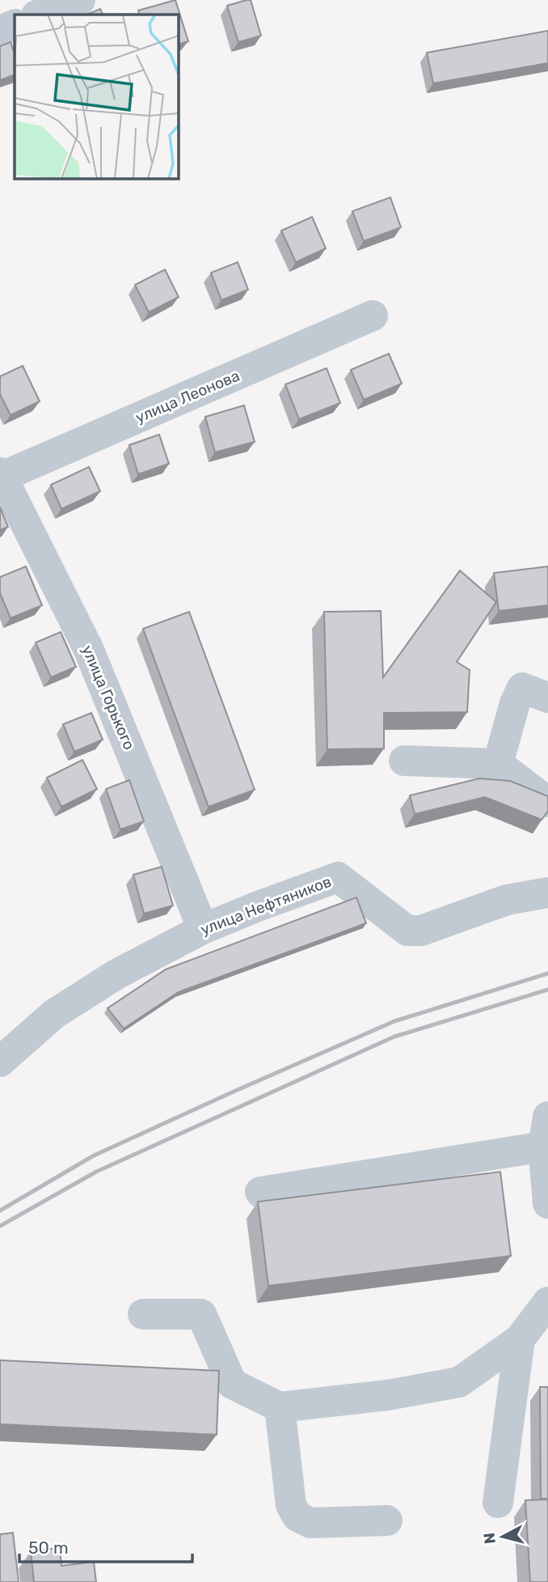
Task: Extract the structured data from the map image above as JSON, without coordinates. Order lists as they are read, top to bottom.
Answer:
{
  "streets": {
    "street": ["улица Леонова", "улица Горького", "улица Нефтяников"]
  },
  "crossings": [
    ["улица Леонова", "улица Горького"],
    ["улица Горького", "улица Нефтяников"]
  ],
  "scale_bar": "50 m",
  "north": "left"
}
